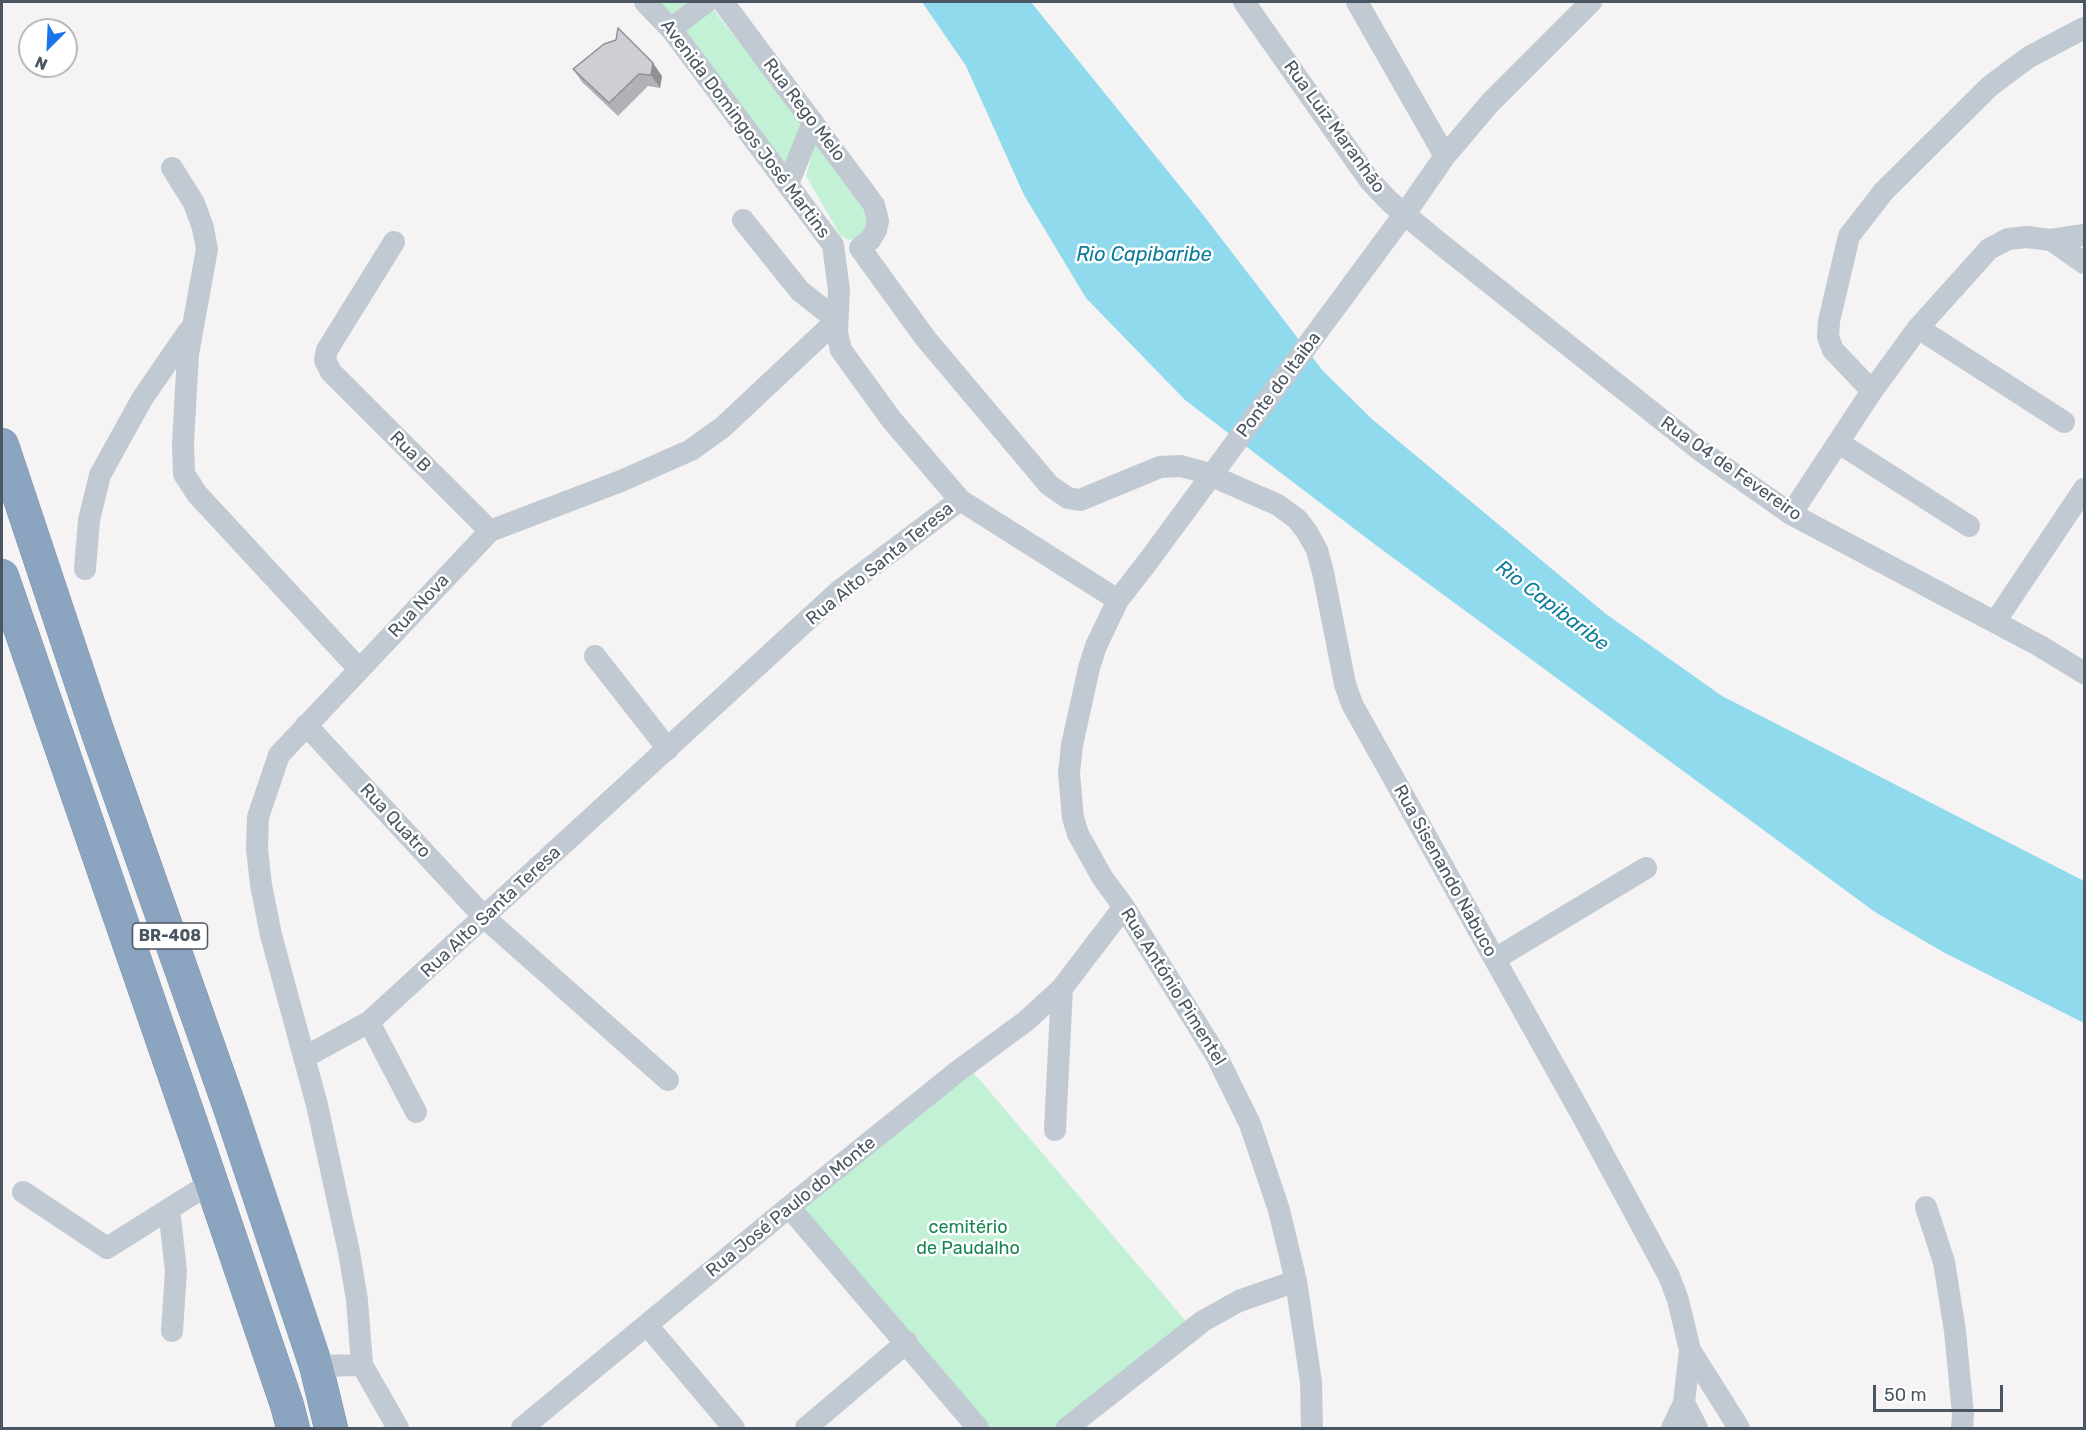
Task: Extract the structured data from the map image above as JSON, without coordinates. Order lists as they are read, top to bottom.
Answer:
{
  "streets": {
    "highway": ["BR-408"],
    "street": [
      "Rua Rego Melo",
      "Rua Luiz Maranhão",
      "Avenida Domingos José Martins",
      "Ponte do Itaiba",
      "Rua B",
      "Rua 04 de Fevereiro",
      "Rua Alto Santa Teresa",
      "Rua Nova",
      "Rua Quatro",
      "Rua Sisenando Nabuco",
      "Rua António Pimentel",
      "Rua José Paulo do Monte"
    ]
  },
  "crossings": [
    ["Rua Rego Melo", "Rua Sisenando Nabuco"],
    ["Rua Luiz Maranhão", "Rua 04 de Fevereiro"],
    ["Avenida Domingos José Martins", "Rua Alto Santa Teresa"],
    ["Avenida Domingos José Martins", "Rua Nova"],
    ["Avenida Domingos José Martins", "Rua António Pimentel"],
    ["Ponte do Itaiba", "Rua António Pimentel"],
    ["Rua B", "Rua Nova"],
    ["Rua Alto Santa Teresa", "Rua Nova"],
    ["Rua Alto Santa Teresa", "Rua Quatro"],
    ["Rua Nova", "Rua Quatro"],
    ["Rua António Pimentel", "Rua José Paulo do Monte"]
  ],
  "water": ["Rio Capibaribe"],
  "parks": ["cemitério de Paudalho"],
  "scale_bar": "50 m",
  "north": "bottom left"
}
